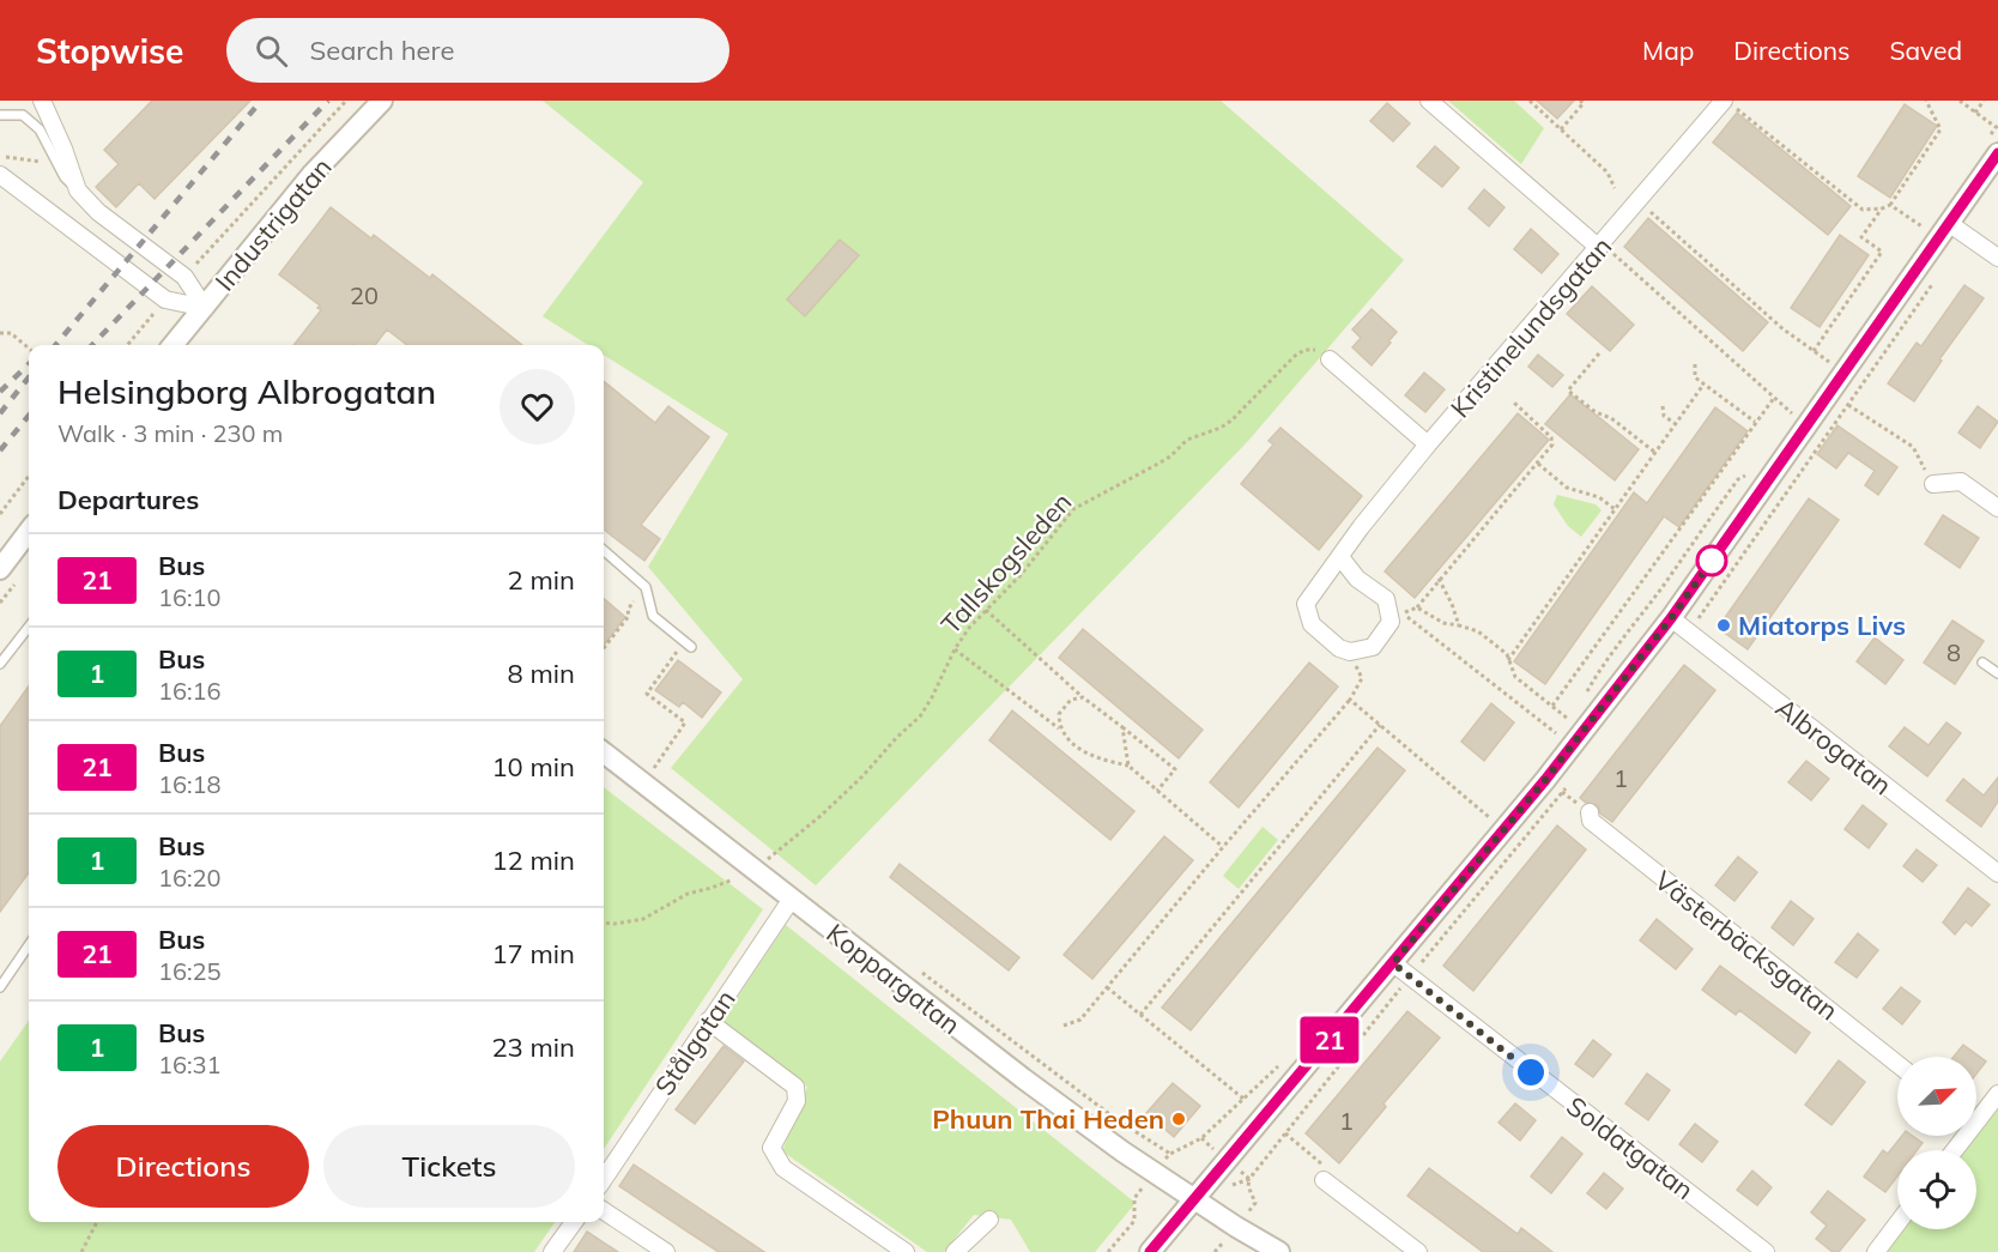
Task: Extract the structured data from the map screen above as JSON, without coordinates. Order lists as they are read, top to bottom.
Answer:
{
  "streets": {
    "street": [
      "Industrigatan",
      "Kristinelundsgatan",
      "Albrogatan",
      "Västerbäcksgatan",
      "Koppargatan",
      "Stålgatan",
      "Soldatgatan"
    ],
    "path": ["Tallskogsleden"]
  },
  "crossings": [
    ["Tallskogsleden", "Koppargatan"],
    ["Koppargatan", "Stålgatan"]
  ],
  "places": ["Miatorps Livs", "Phuun Thai Heden"],
  "lines": ["bus line 21"],
  "house_numbers": [
    "20",
    "8",
    "1",
    "1"
  ],
  "north": "top right",
  "page": {
    "header": "Stopwise",
    "search": "Search here",
    "nav": ["Map", "Directions", "Saved"],
    "on_map": "21",
    "heading": [
      ["Helsingborg Albrogatan", "Walk · 3 min · 230 m"],
      "Departures"
    ],
    "list": [
      {
        "mark": "21",
        "name": "Bus",
        "note": "16:10",
        "value": "2 min"
      },
      {
        "mark": "1",
        "name": "Bus",
        "note": "16:16",
        "value": "8 min"
      },
      {
        "mark": "21",
        "name": "Bus",
        "note": "16:18",
        "value": "10 min"
      },
      {
        "mark": "1",
        "name": "Bus",
        "note": "16:20",
        "value": "12 min"
      },
      {
        "mark": "21",
        "name": "Bus",
        "note": "16:25",
        "value": "17 min"
      },
      {
        "mark": "1",
        "name": "Bus",
        "note": "16:31",
        "value": "23 min"
      }
    ],
    "buttons": ["Directions", "Tickets"]
  }
}
